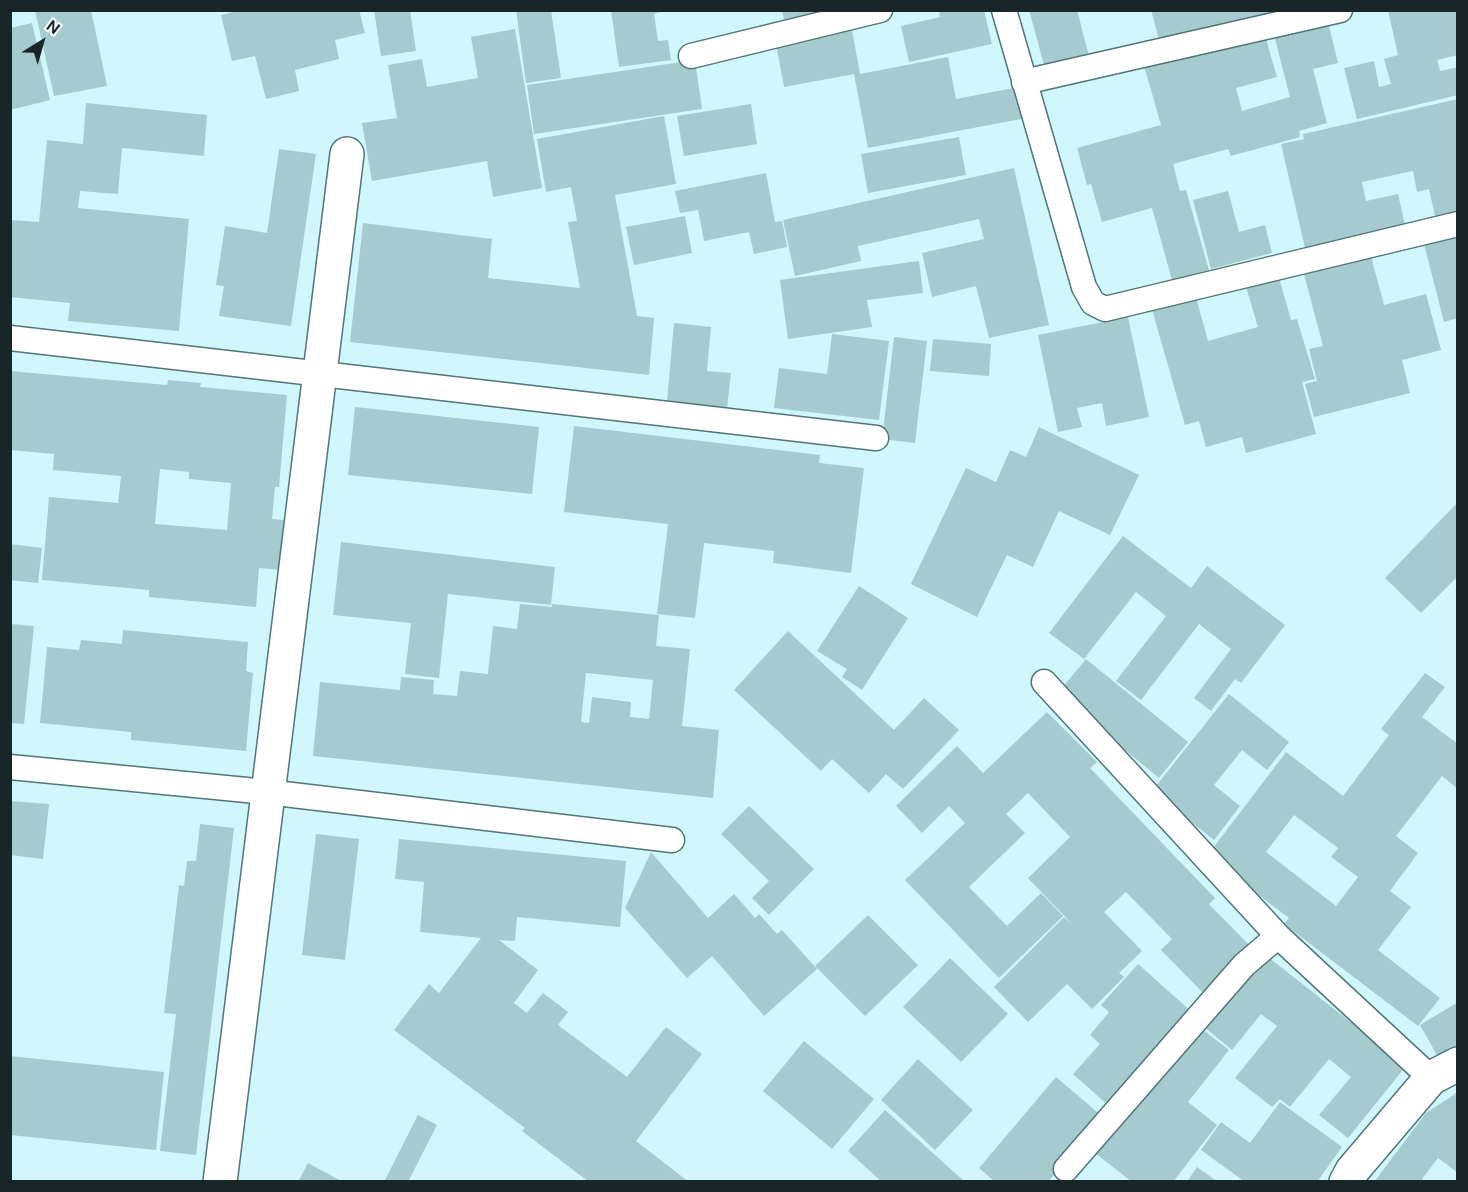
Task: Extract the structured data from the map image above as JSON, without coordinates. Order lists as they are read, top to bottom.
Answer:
{
  "north": "top right"
}
